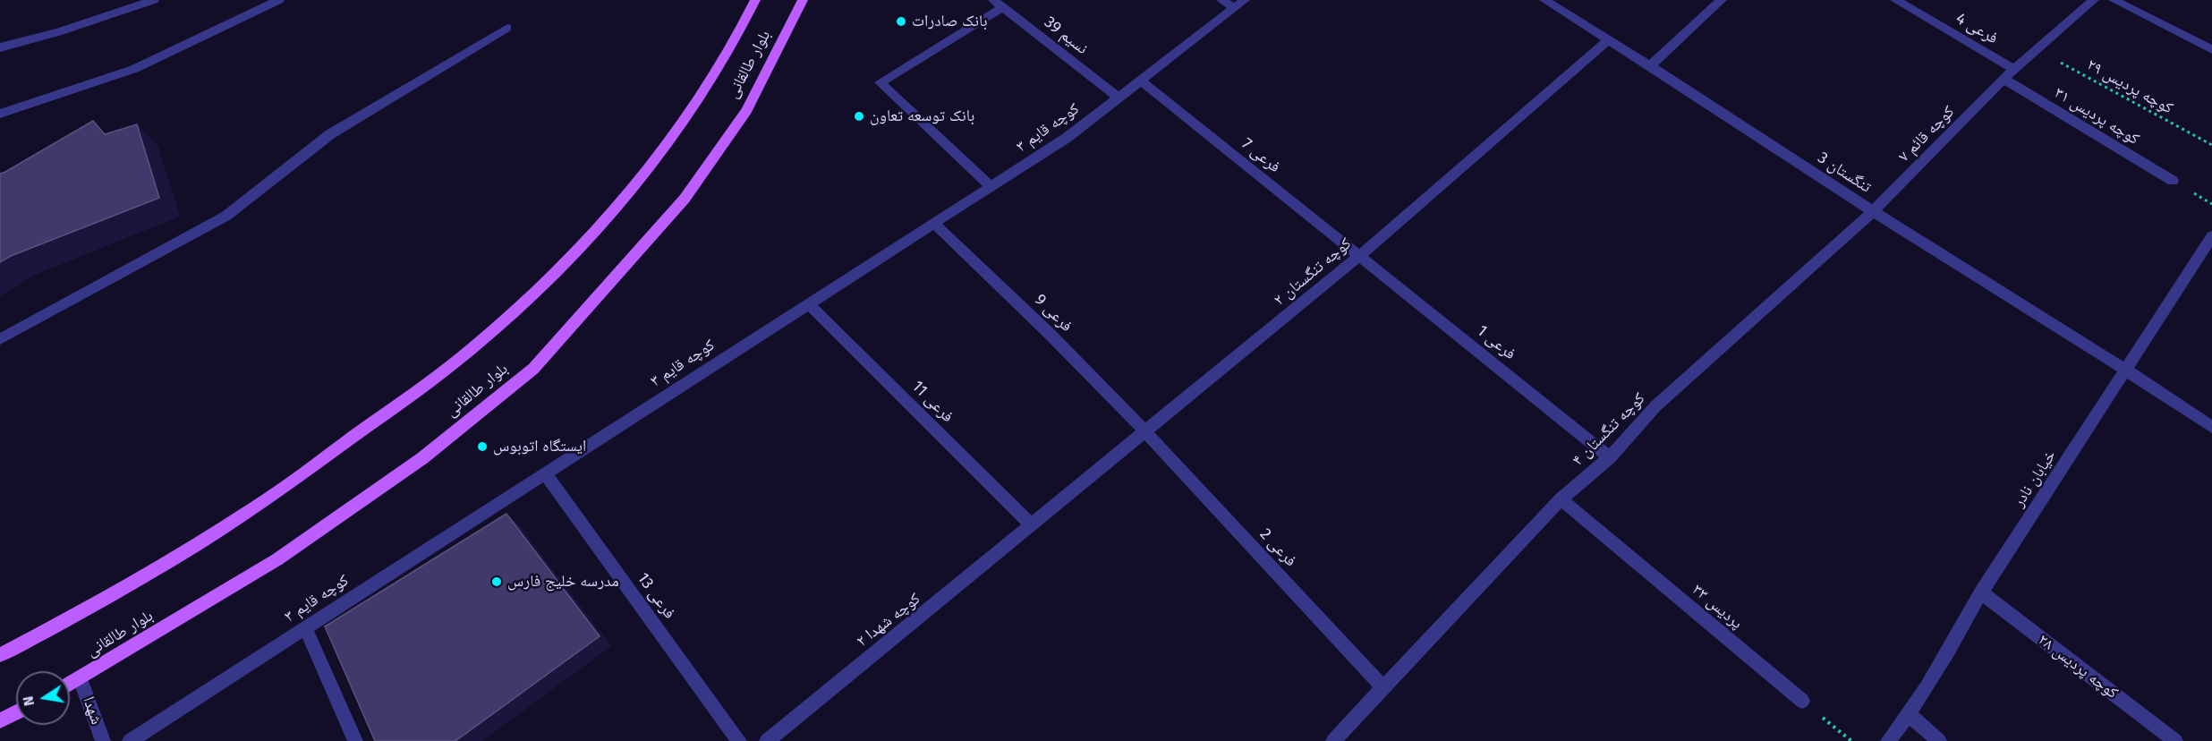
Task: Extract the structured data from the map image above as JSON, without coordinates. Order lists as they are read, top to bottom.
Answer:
{
  "streets": {
    "main road": ["بلوار طالقانی"],
    "street": [
      "فرعی 4",
      "نسیم 39",
      "کوچه پردیس ۳۱",
      "کوچه قایم ۳",
      "کوچه قائم ۷",
      "فرعی 7",
      "تنگستان 3",
      "کوچه تنگستان ۲",
      "فرعی 9",
      "فرعی 1",
      "فرعی 11",
      "کوچه تنگستان ۴",
      "خیابان نادر",
      "فرعی 2",
      "فرعی 13",
      "پردیس ۳۳",
      "کوچه شهدا ۲",
      "کوچه پردیس ۲۸",
      "شهدا"
    ],
    "path": ["کوچه پردیس ۲۹"]
  },
  "crossings": [
    ["فرعی 4", "کوچه قائم ۷"],
    ["نسیم 39", "کوچه قایم ۳"],
    ["بلوار طالقانی", "شهدا"],
    ["کوچه پردیس ۲۹", "کوچه قائم ۷"],
    ["کوچه پردیس ۳۱", "کوچه قائم ۷"],
    ["کوچه قایم ۳", "فرعی 7"],
    ["کوچه قایم ۳", "فرعی 9"],
    ["کوچه قایم ۳", "فرعی 11"],
    ["کوچه قایم ۳", "فرعی 13"],
    ["کوچه قائم ۷", "تنگستان 3"],
    ["کوچه قائم ۷", "کوچه تنگستان ۴"],
    ["فرعی 7", "کوچه تنگستان ۲"],
    ["فرعی 7", "فرعی 1"],
    ["تنگستان 3", "کوچه تنگستان ۲"],
    ["تنگستان 3", "کوچه تنگستان ۴"],
    ["تنگستان 3", "خیابان نادر"],
    ["کوچه تنگستان ۲", "فرعی 9"],
    ["کوچه تنگستان ۲", "فرعی 1"],
    ["کوچه تنگستان ۲", "فرعی 11"],
    ["کوچه تنگستان ۲", "فرعی 2"],
    ["کوچه تنگستان ۲", "کوچه شهدا ۲"],
    ["فرعی 9", "فرعی 2"],
    ["فرعی 1", "کوچه تنگستان ۴"],
    ["فرعی 11", "کوچه شهدا ۲"],
    ["کوچه تنگستان ۴", "فرعی 2"],
    ["کوچه تنگستان ۴", "پردیس ۳۳"],
    ["خیابان نادر", "کوچه پردیس ۲۸"]
  ],
  "places": [
    "بانک صادرات",
    "بانک توسعه تعاون",
    "ایستگاه اتوبوس",
    "مدرسه خلیج فارس"
  ],
  "north": "left"
}
